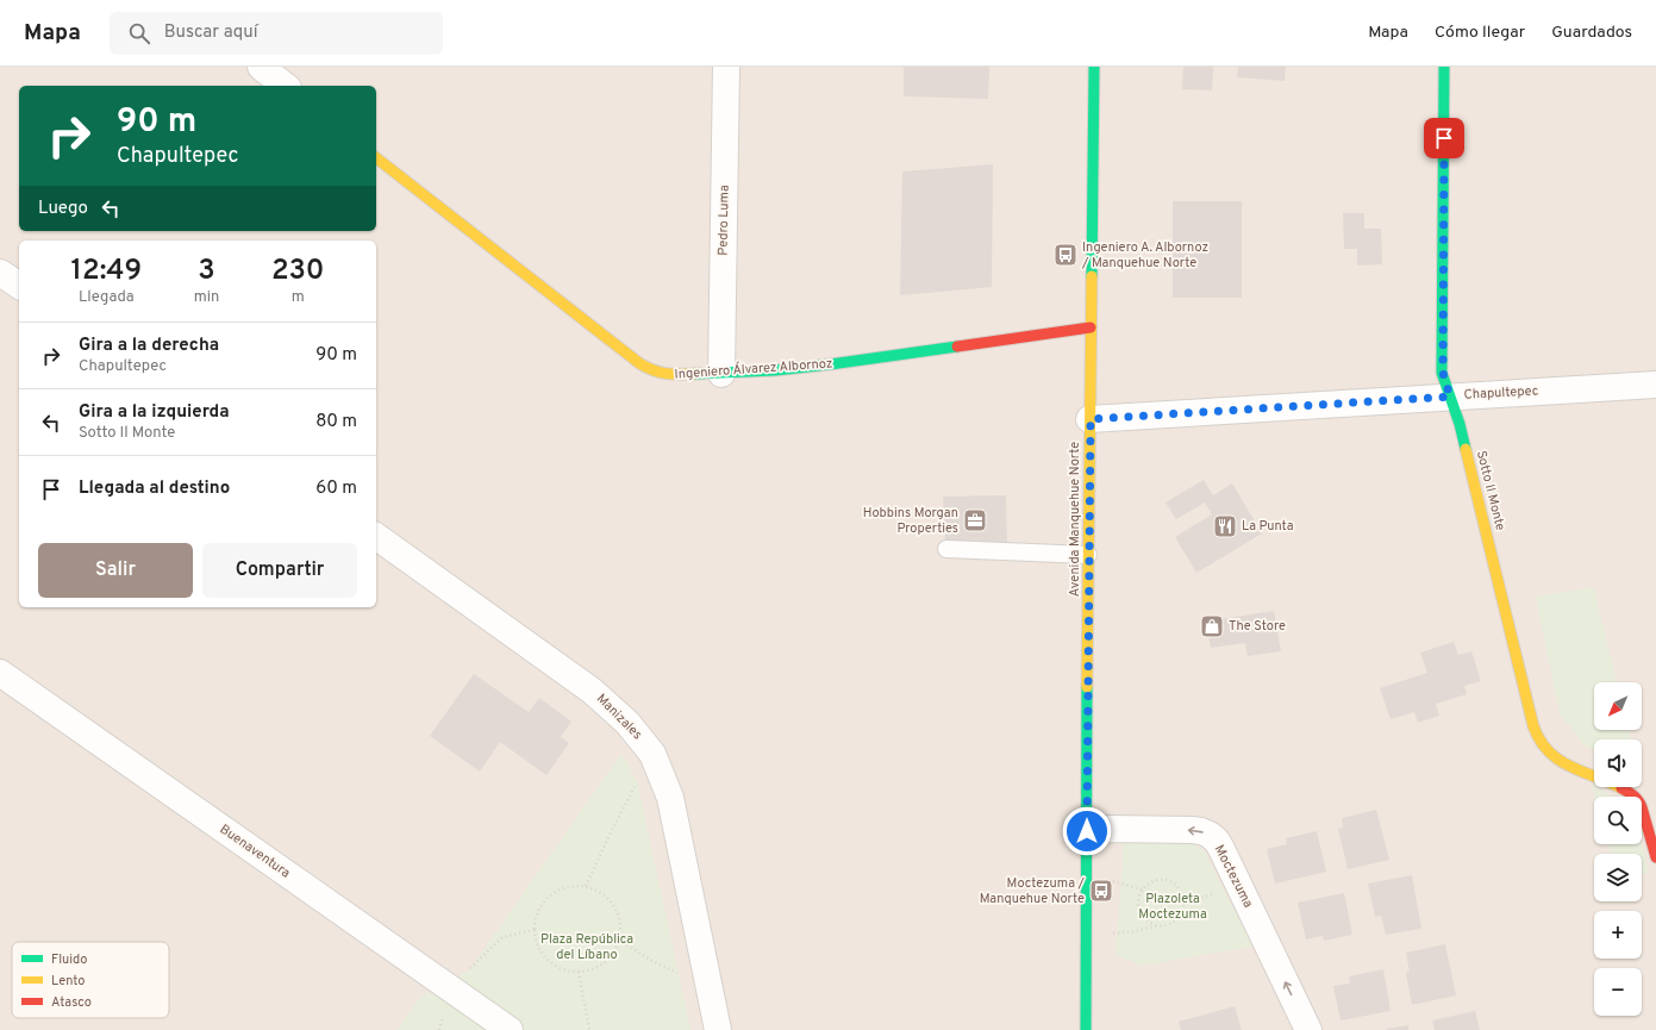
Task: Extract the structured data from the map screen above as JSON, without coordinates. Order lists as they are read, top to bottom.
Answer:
{
  "streets": {
    "street": [
      "Pedro Luma",
      "Ingeniero Álvarez Albornoz",
      "Chapultepec",
      "Sotto Il Monte",
      "Avenida Manquehue Norte",
      "Manizales",
      "Buenaventura",
      "Moctezuma"
    ]
  },
  "crossings": [
    ["Pedro Luma", "Ingeniero Álvarez Albornoz"],
    ["Ingeniero Álvarez Albornoz", "Avenida Manquehue Norte"],
    ["Chapultepec", "Sotto Il Monte"],
    ["Chapultepec", "Avenida Manquehue Norte"],
    ["Avenida Manquehue Norte", "Moctezuma"]
  ],
  "one_way": ["Moctezuma"],
  "parks": ["Plazoleta Moctezuma", "Plaza República del Líbano"],
  "places": {
    "bus stop": ["Ingeniero A. Albornoz / Manquehue Norte", "Moctezuma / Manquehue Norte"],
    "office": ["Hobbins Morgan Properties"],
    "restaurant": ["La Punta"],
    "shop": ["The Store"]
  },
  "legend": ["Fluido", "Lento", "Atasco"],
  "north": "bottom left",
  "page": {
    "header": "Mapa",
    "search": "Buscar aquí",
    "nav": ["Mapa", "Cómo llegar", "Guardados"],
    "turn": ["90 m", "Chapultepec"],
    "then": "Luego",
    "eta": [
      "12:49",
      "Llegada",
      "3",
      "min",
      "230",
      "m"
    ],
    "list": [
      {
        "name": "Gira a la derecha",
        "note": "Chapultepec",
        "value": "90 m"
      },
      {
        "name": "Gira a la izquierda",
        "note": "Sotto Il Monte",
        "value": "80 m"
      },
      {
        "name": "Llegada al destino",
        "value": "60 m"
      }
    ],
    "buttons": ["Salir", "Compartir"],
    "map_buttons": ["+", "−"]
  }
}
